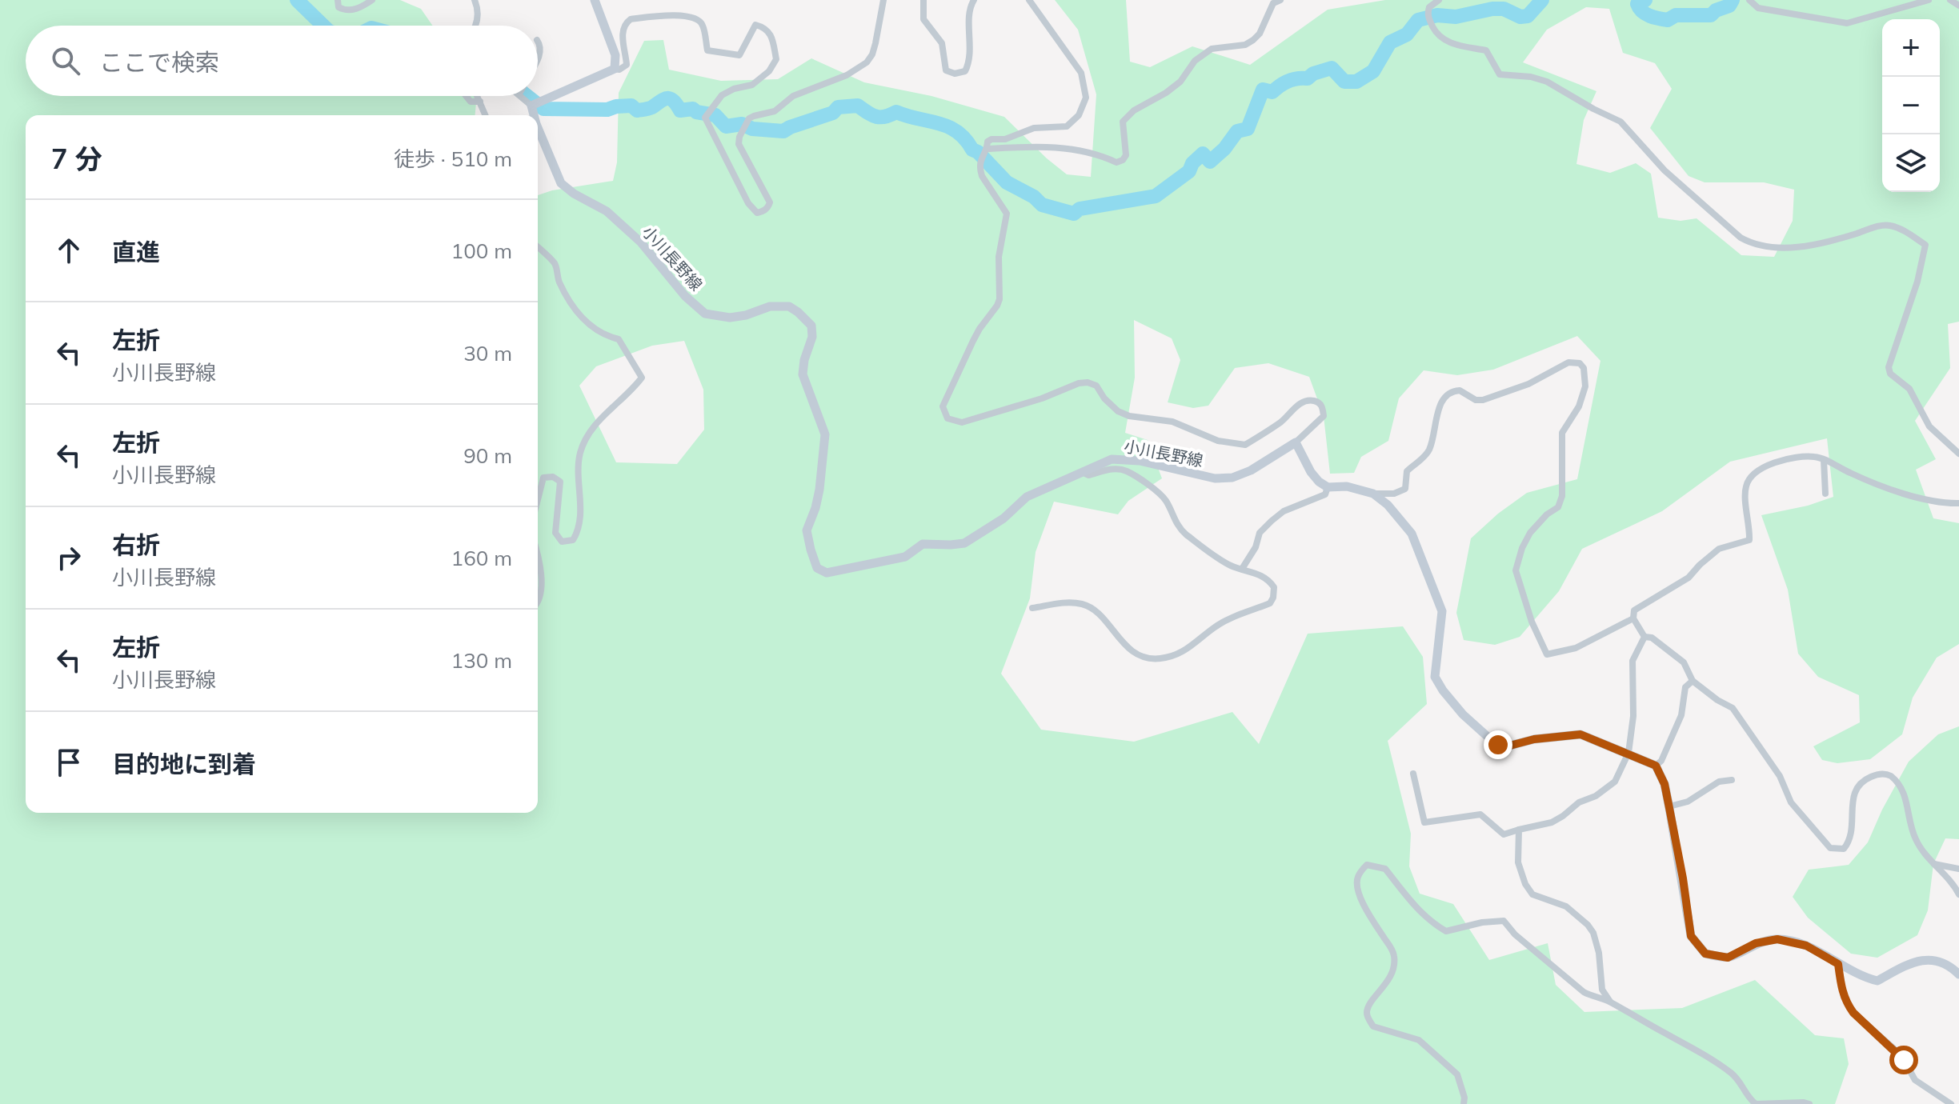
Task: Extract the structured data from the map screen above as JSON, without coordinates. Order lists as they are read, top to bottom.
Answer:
{
  "streets": {
    "main road": ["小川長野線"]
  },
  "page": {
    "map_buttons": ["+", "−"],
    "search": "ここで検索",
    "heading": ["7 分", "徒歩 · 510 m"],
    "list": [
      ["直進", "100 m"],
      ["左折", "小川長野線", "30 m"],
      ["左折", "小川長野線", "90 m"],
      ["右折", "小川長野線", "160 m"],
      ["左折", "小川長野線", "130 m"],
      "目的地に到着"
    ]
  }
}
